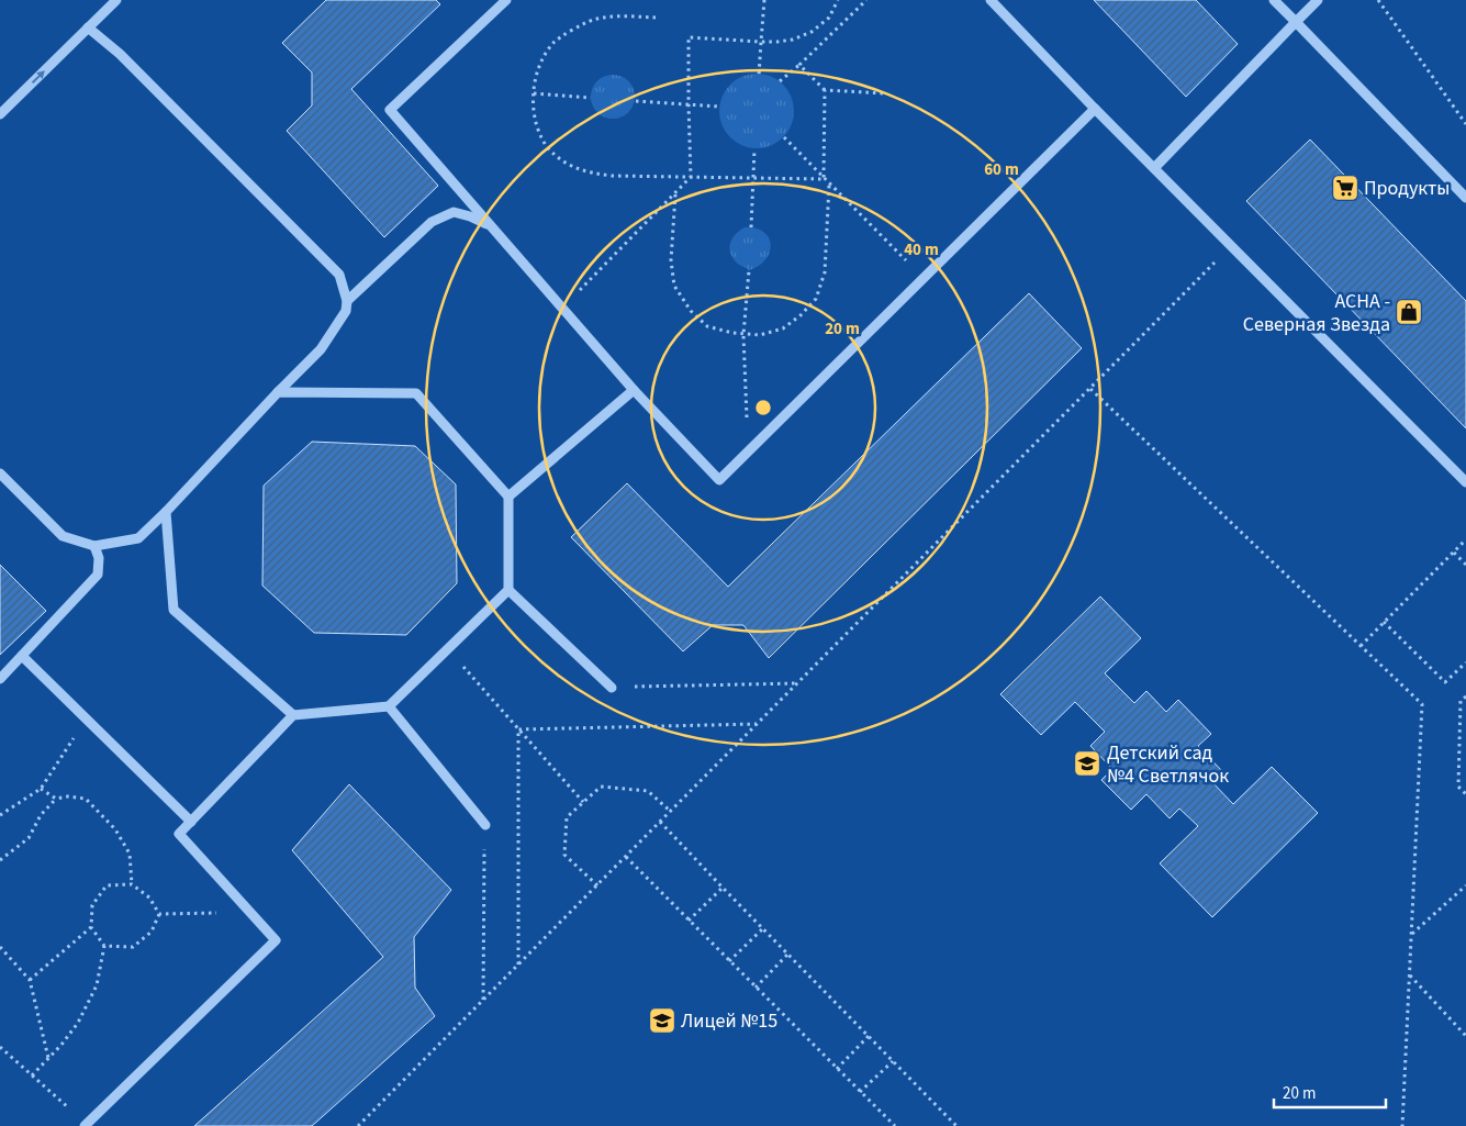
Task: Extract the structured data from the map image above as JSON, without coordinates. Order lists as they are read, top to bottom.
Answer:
{
  "places": {
    "supermarket": ["Продукты"],
    "shop": ["АСНА - Северная Звезда"],
    "school or university": ["Детский сад №4 Светлячок", "Лицей №15"]
  },
  "scale_bar": "20 m",
  "rings": ["60 m", "40 m", "20 m"]
}
